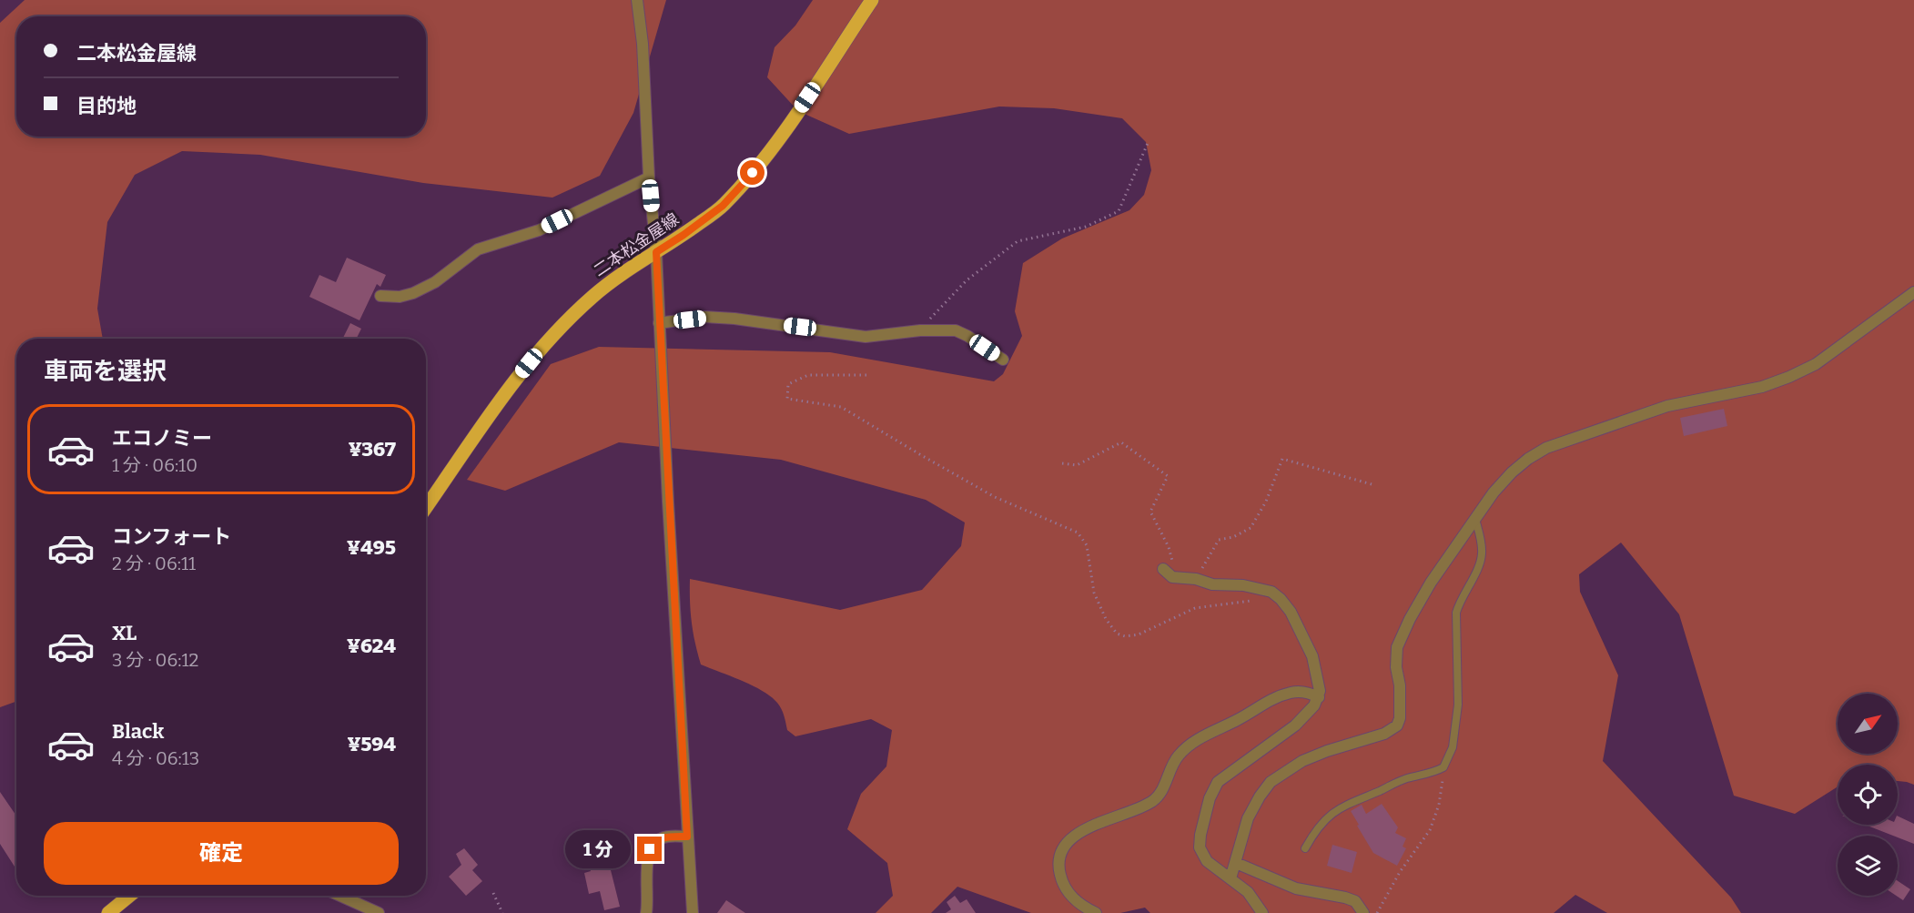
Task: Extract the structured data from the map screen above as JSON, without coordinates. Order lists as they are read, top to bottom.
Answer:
{
  "streets": {
    "main road": ["二本松金屋線"]
  },
  "north": "top right",
  "page": {
    "banner": ["二本松金屋線", "目的地"],
    "heading": "車両を選択",
    "list": [
      {
        "name": "エコノミー",
        "note": "1 分 · 06:10",
        "value": "¥367"
      },
      {
        "name": "コンフォート",
        "note": "2 分 · 06:11",
        "value": "¥495"
      },
      {
        "name": "XL",
        "note": "3 分 · 06:12",
        "value": "¥624"
      },
      {
        "name": "Black",
        "note": "4 分 · 06:13",
        "value": "¥594"
      }
    ],
    "buttons": "確定",
    "bubble": "1 分"
  }
}
